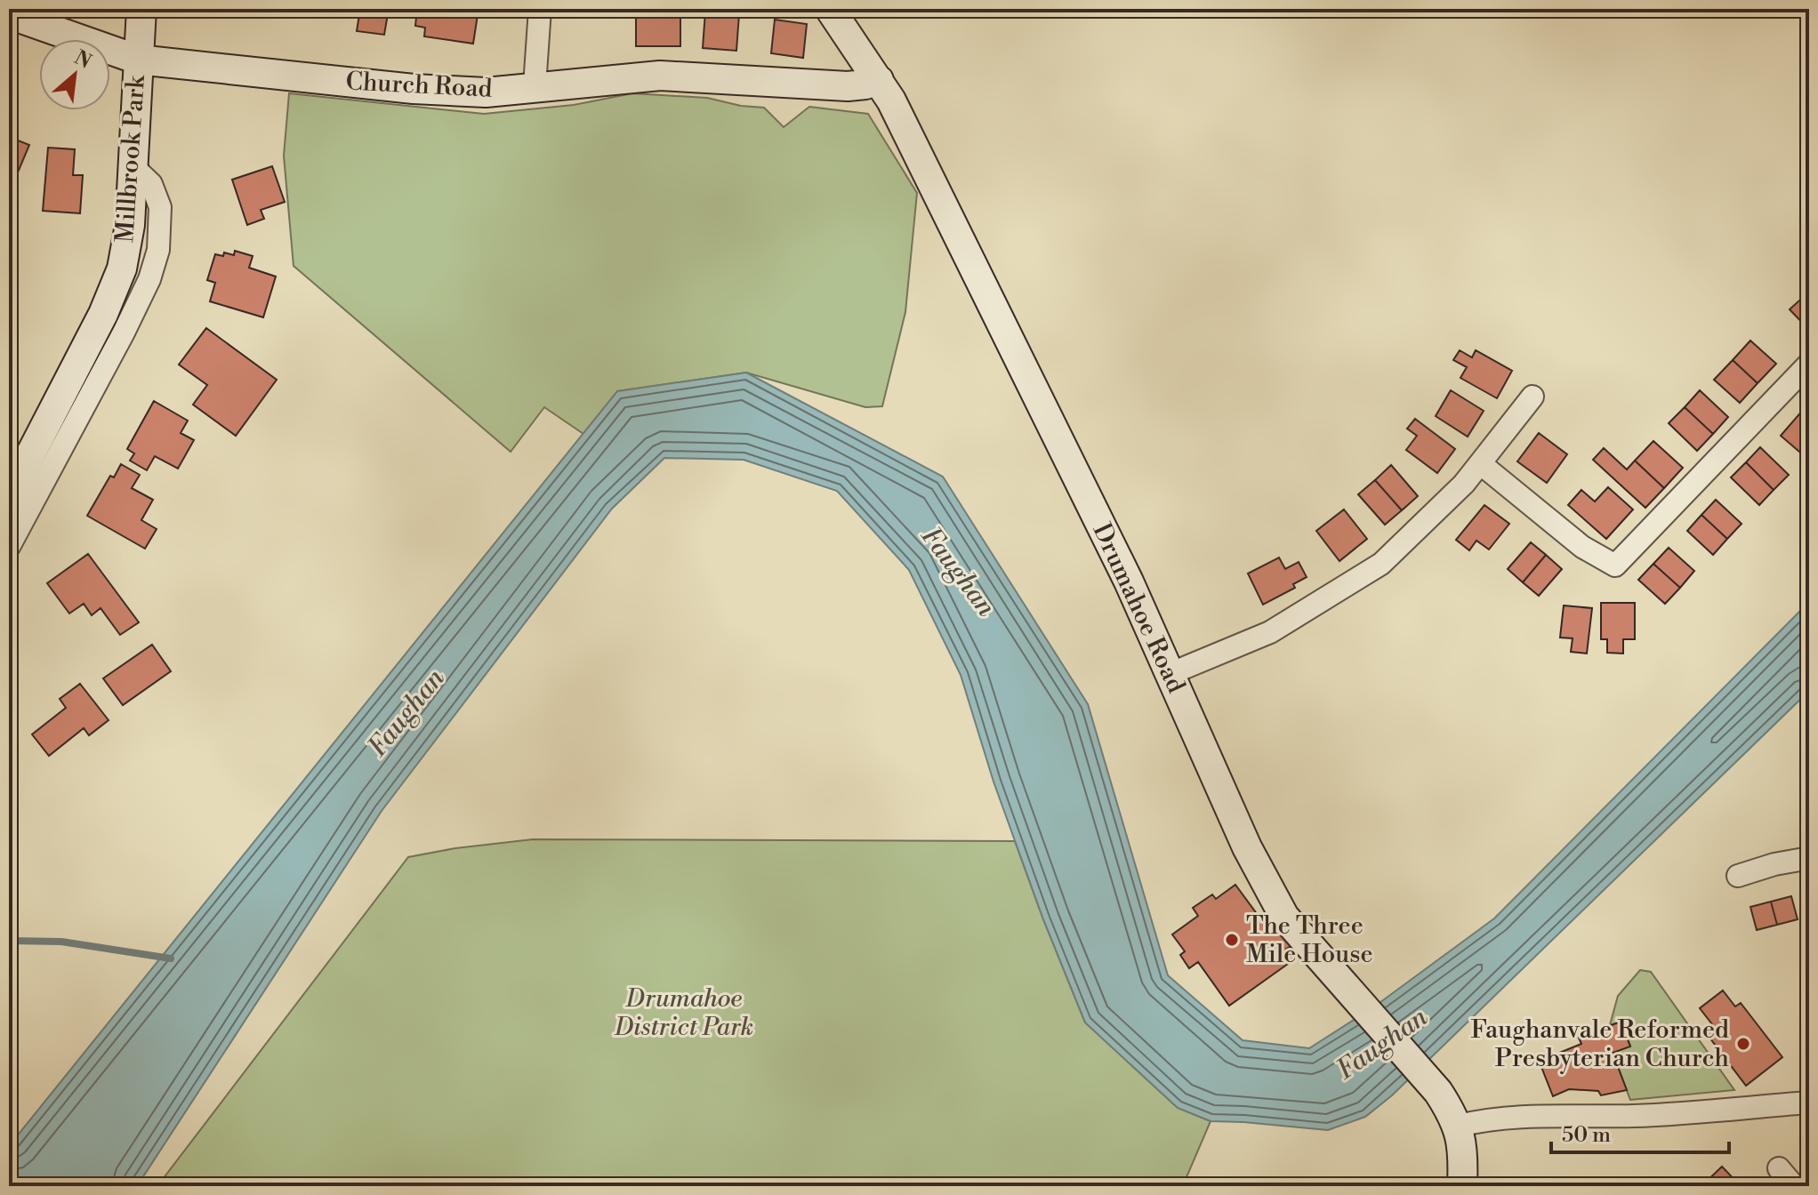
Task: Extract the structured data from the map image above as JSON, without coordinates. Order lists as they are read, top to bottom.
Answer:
{
  "streets": {
    "street": ["Church Road", "Millbrook Park", "Drumahoe Road"]
  },
  "crossings": [
    ["Church Road", "Millbrook Park"],
    ["Church Road", "Drumahoe Road"]
  ],
  "water": ["Faughan"],
  "parks": ["Drumahoe District Park"],
  "places": ["The Three Mile House", "Faughanvale Reformed Presbyterian Church"],
  "scale_bar": "50 m",
  "north": "top right"
}
